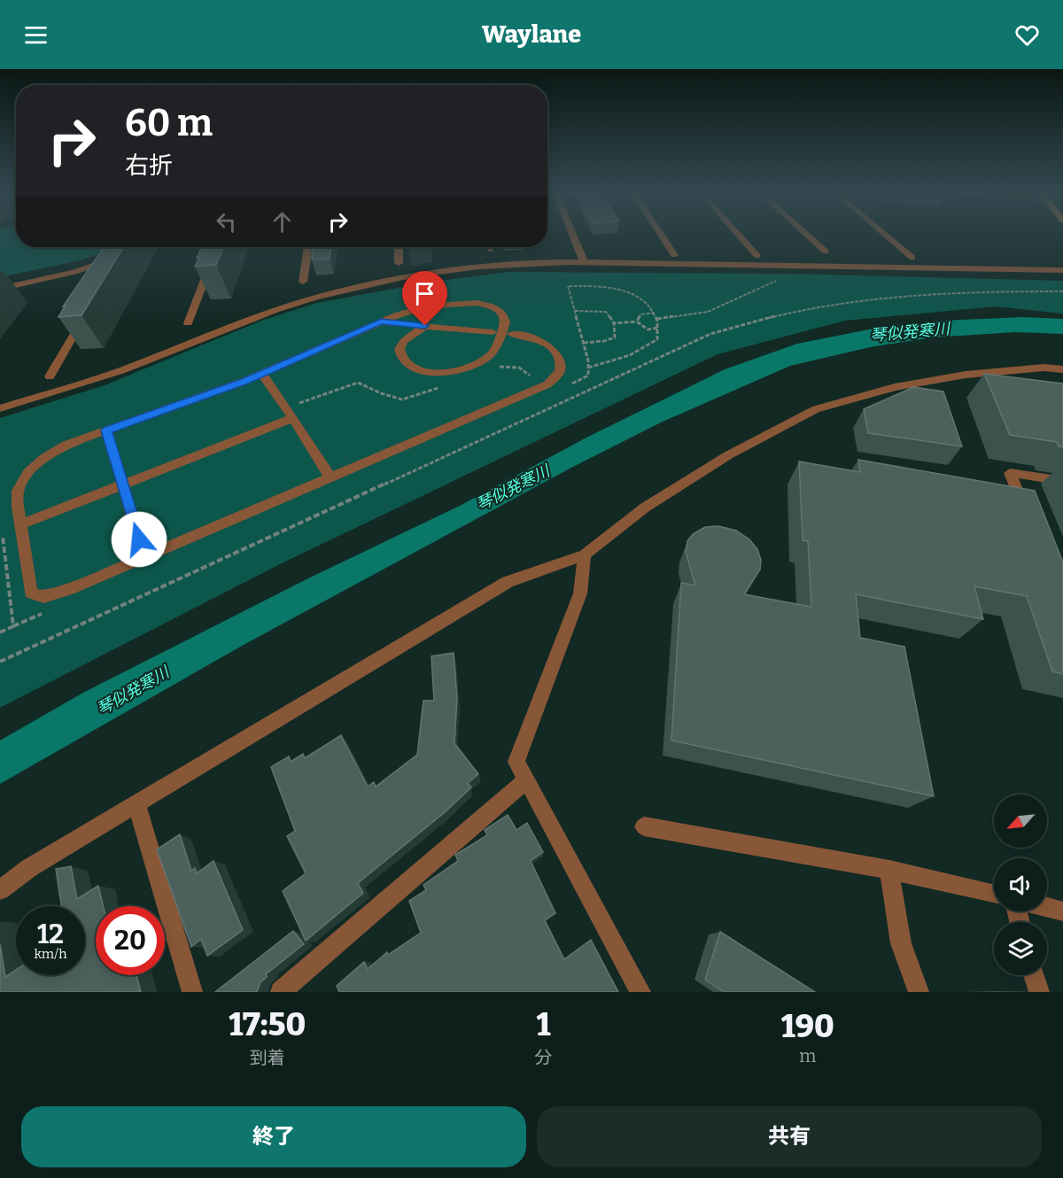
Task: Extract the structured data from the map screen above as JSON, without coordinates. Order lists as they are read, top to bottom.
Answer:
{
  "water": ["琴似発寒川"],
  "north": "bottom left",
  "page": {
    "header": "Waylane",
    "turn": ["60 m", "右折"],
    "speed": "12 km/h",
    "limit": "20",
    "eta": [
      "17:50",
      "到着",
      "1",
      "分",
      "190",
      "m"
    ],
    "buttons": ["終了", "共有"]
  }
}
